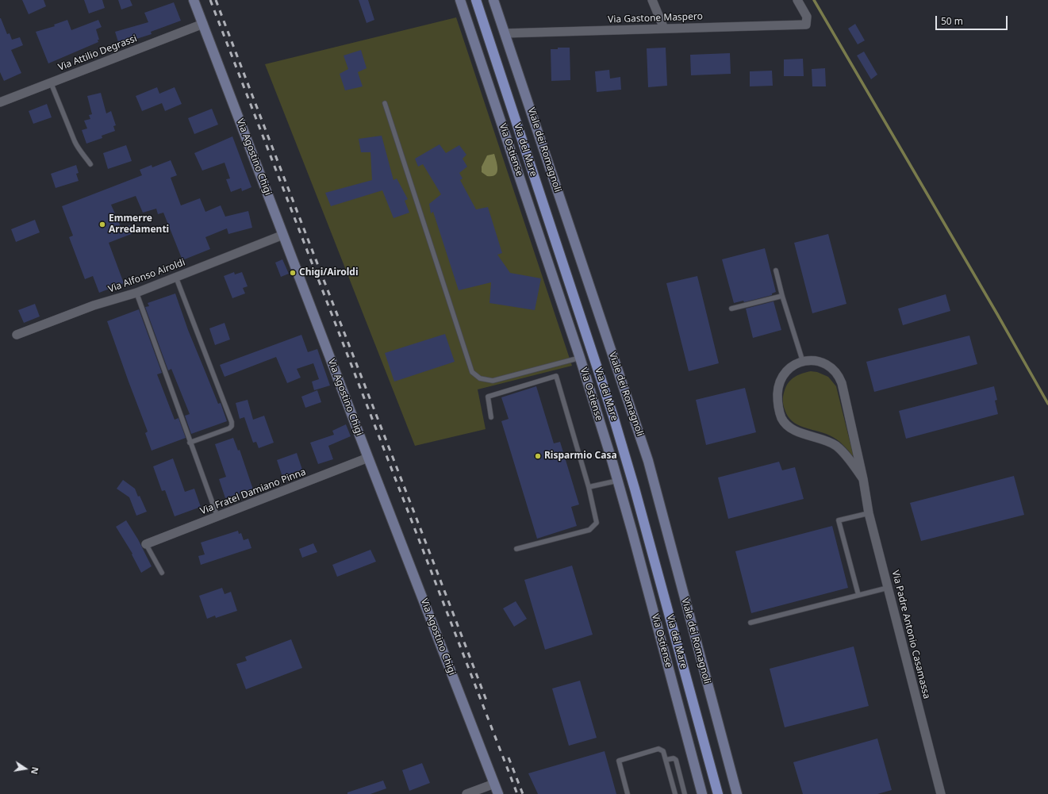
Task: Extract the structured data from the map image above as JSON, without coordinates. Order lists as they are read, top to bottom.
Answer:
{
  "streets": {
    "main road": [
      "Via Ostiense",
      "Via del Mare",
      "Viale dei Romagnoli",
      "Via Agostino Chigi"
    ],
    "street": [
      "Via Gastone Maspero",
      "Via Attilio Degrassi",
      "Via Alfonso Airoldi",
      "Via Fratel Damiano Pinna",
      "Via Padre Antonio Casamassa"
    ]
  },
  "crossings": [
    ["Via Gastone Maspero", "Viale dei Romagnoli"],
    ["Via Attilio Degrassi", "Via Agostino Chigi"],
    ["Via Agostino Chigi", "Via Alfonso Airoldi"],
    ["Via Agostino Chigi", "Via Fratel Damiano Pinna"]
  ],
  "places": ["Emmerre Arredamenti", "Chigi/Airoldi", "Risparmio Casa"],
  "scale_bar": "50 m",
  "north": "right"
}
